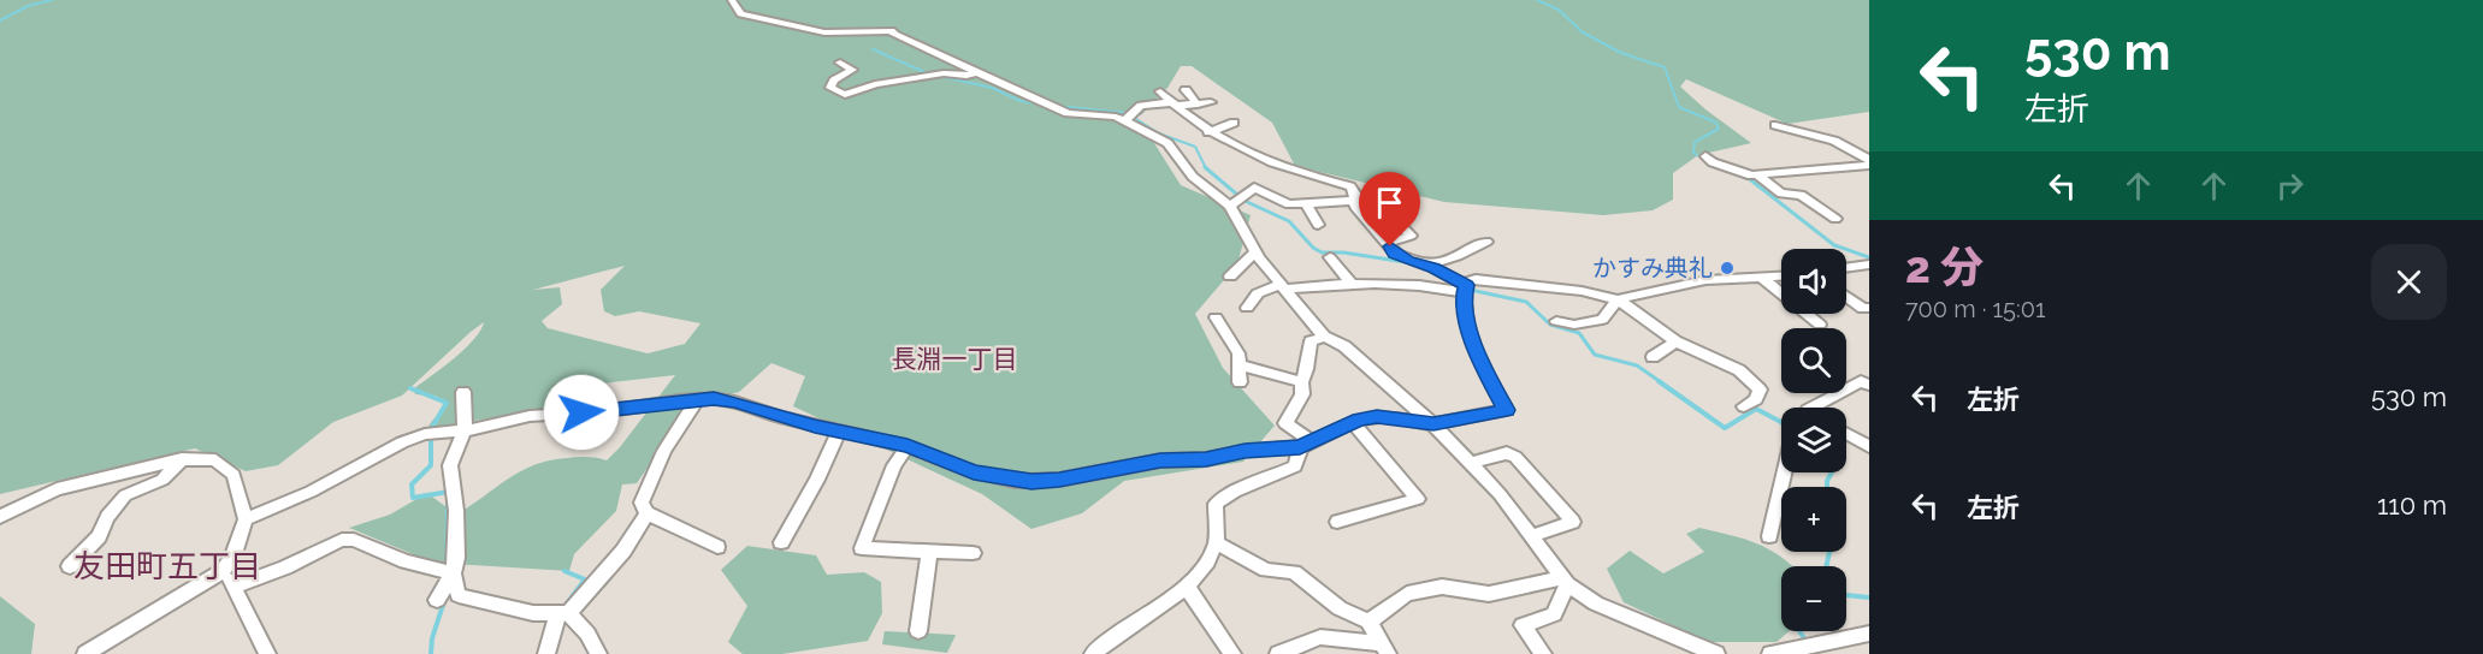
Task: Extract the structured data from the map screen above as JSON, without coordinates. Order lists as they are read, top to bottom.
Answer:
{
  "districts": ["長淵一丁目", "友田町五丁目"],
  "places": ["かすみ典礼"],
  "page": {
    "turn": ["530 m", "左折"],
    "heading": ["2 分", "700 m · 15:01"],
    "map_buttons": ["+", "−"],
    "list": [
      {
        "name": "左折",
        "value": "530 m"
      },
      {
        "name": "左折",
        "value": "110 m"
      }
    ]
  }
}
